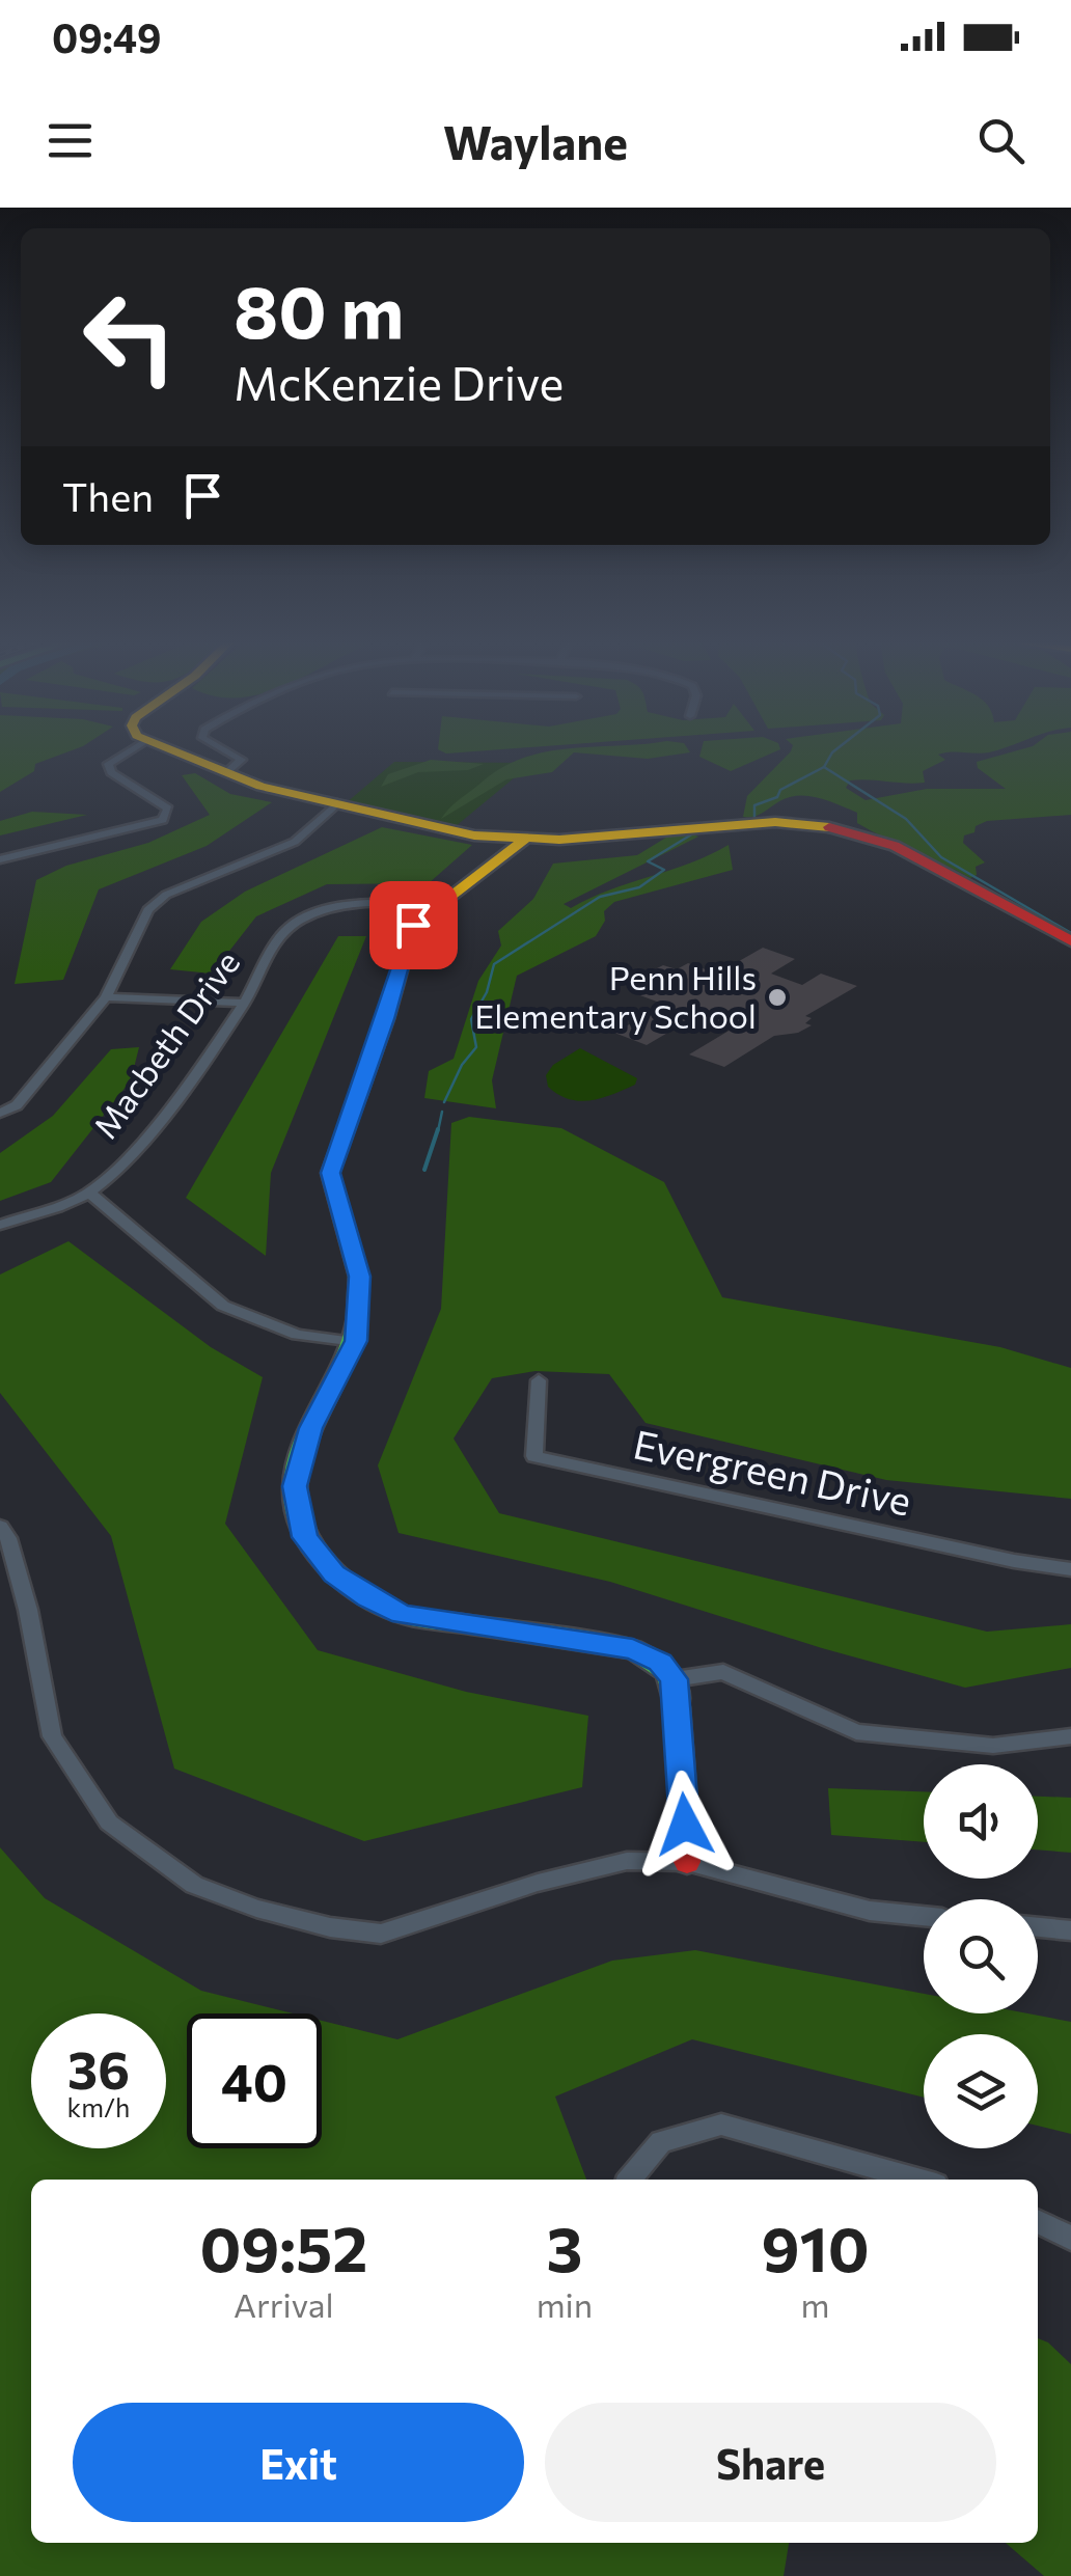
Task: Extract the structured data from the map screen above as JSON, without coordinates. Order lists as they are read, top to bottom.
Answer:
{
  "streets": {
    "street": ["Macbeth Drive", "Evergreen Drive"]
  },
  "places": ["Penn Hills Elementary School"],
  "page": {
    "status": "09:49",
    "header": "Waylane",
    "turn": ["80 m", "McKenzie Drive"],
    "then": "Then",
    "speed": "36 km/h",
    "limit": "40",
    "eta": [
      "09:52",
      "Arrival",
      "3",
      "min",
      "910",
      "m"
    ],
    "buttons": ["Exit", "Share"]
  }
}
